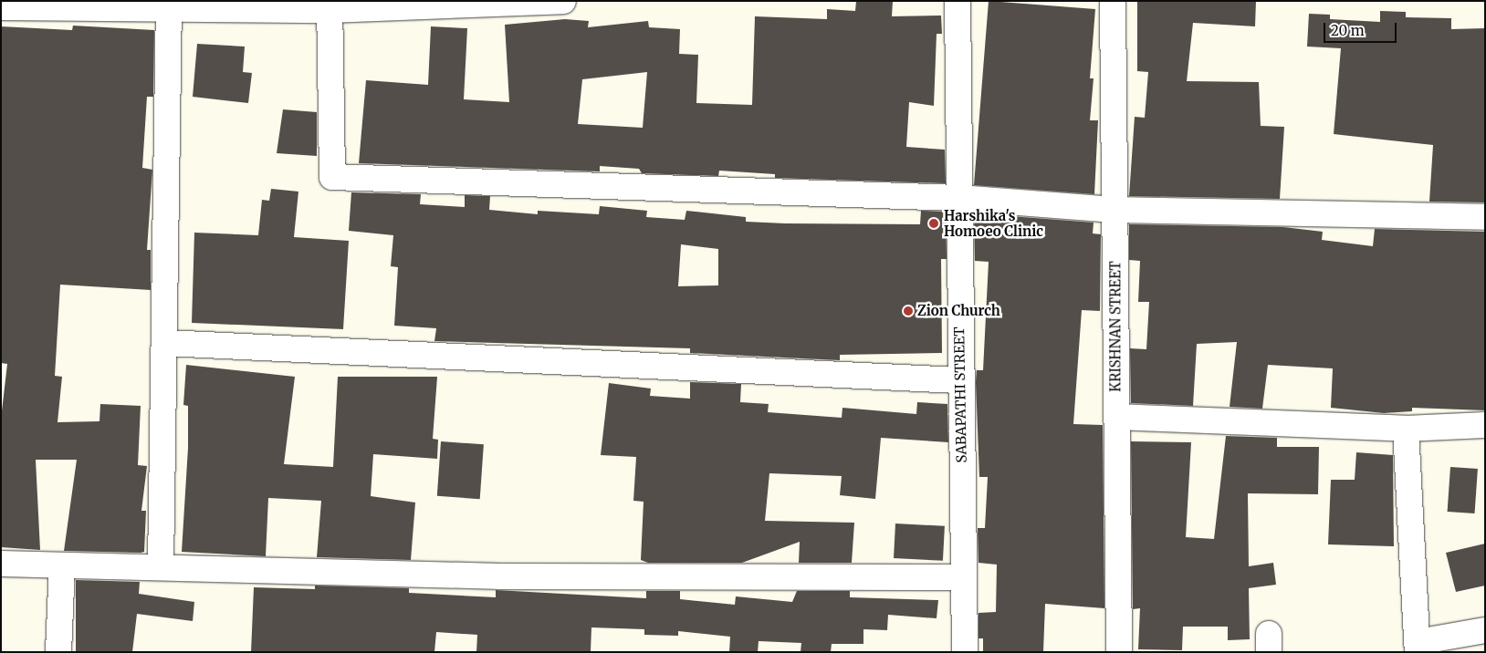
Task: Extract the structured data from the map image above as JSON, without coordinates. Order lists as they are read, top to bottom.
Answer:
{
  "streets": {
    "street": ["KRISHNAN STREET", "SABAPATHI STREET"]
  },
  "places": ["Harshika's Homoeo Clinic", "Zion Church"],
  "scale_bar": "20 m"
}
